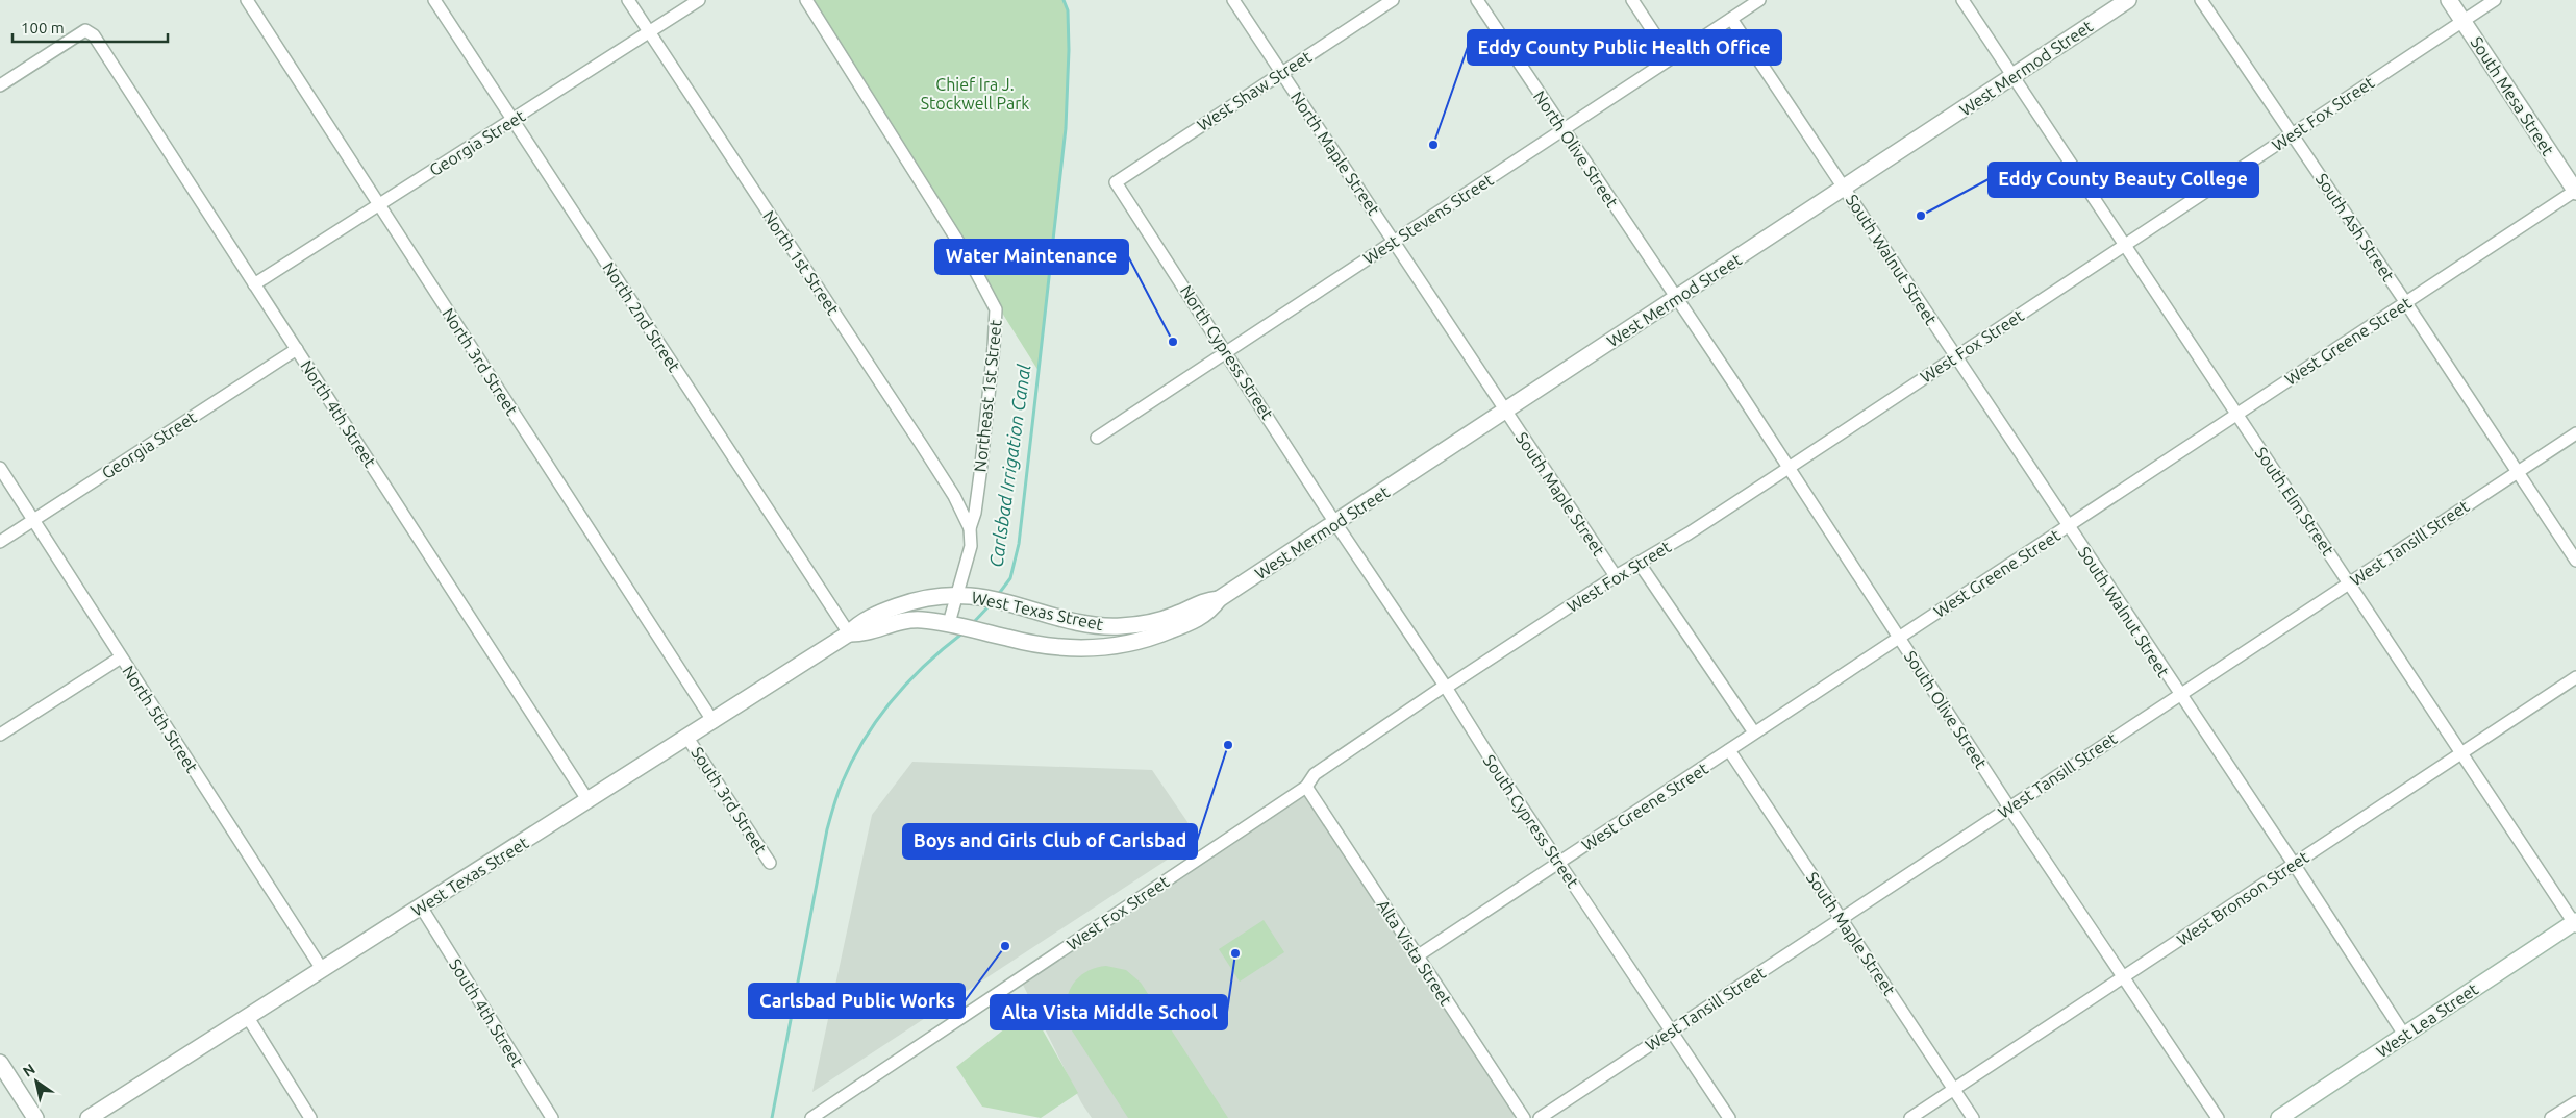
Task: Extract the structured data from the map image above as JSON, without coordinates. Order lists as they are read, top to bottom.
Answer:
{
  "streets": {
    "street": [
      "West Mermod Street",
      "West Shaw Street",
      "South Mesa Street",
      "West Fox Street",
      "Georgia Street",
      "North Olive Street",
      "North Maple Street",
      "West Stevens Street",
      "South Ash Street",
      "South Walnut Street",
      "North 1st Street",
      "North 2nd Street",
      "West Greene Street",
      "North Cypress Street",
      "North 3rd Street",
      "Northeast 1st Street",
      "North 4th Street",
      "South Maple Street",
      "South Elm Street",
      "West Tansill Street",
      "West Texas Street",
      "South Olive Street",
      "North 5th Street",
      "South 3rd Street",
      "South Cypress Street",
      "West Bronson Street",
      "Alta Vista Street",
      "South 4th Street",
      "West Lea Street"
    ]
  },
  "crossings": [
    ["West Mermod Street", "North Olive Street"],
    ["West Mermod Street", "North Maple Street"],
    ["West Mermod Street", "South Walnut Street"],
    ["West Mermod Street", "North Cypress Street"],
    ["West Mermod Street", "South Maple Street"],
    ["West Mermod Street", "South Elm Street"],
    ["West Mermod Street", "West Texas Street"],
    ["West Mermod Street", "South Olive Street"],
    ["West Mermod Street", "South Cypress Street"],
    ["West Shaw Street", "North Maple Street"],
    ["West Shaw Street", "North Cypress Street"],
    ["South Mesa Street", "West Fox Street"],
    ["South Mesa Street", "West Greene Street"],
    ["West Fox Street", "South Ash Street"],
    ["West Fox Street", "South Walnut Street"],
    ["West Fox Street", "South Maple Street"],
    ["West Fox Street", "South Elm Street"],
    ["West Fox Street", "South Olive Street"],
    ["West Fox Street", "South Cypress Street"],
    ["West Fox Street", "Alta Vista Street"],
    ["Georgia Street", "North 1st Street"],
    ["Georgia Street", "North 2nd Street"],
    ["Georgia Street", "North 3rd Street"],
    ["Georgia Street", "North 4th Street"],
    ["Georgia Street", "North 5th Street"],
    ["North Olive Street", "West Stevens Street"],
    ["North Olive Street", "South Olive Street"],
    ["North Maple Street", "West Stevens Street"],
    ["North Maple Street", "South Maple Street"],
    ["West Stevens Street", "South Walnut Street"],
    ["West Stevens Street", "North Cypress Street"],
    ["South Ash Street", "West Greene Street"],
    ["South Ash Street", "West Tansill Street"],
    ["South Walnut Street", "West Greene Street"],
    ["South Walnut Street", "West Tansill Street"],
    ["South Walnut Street", "West Bronson Street"],
    ["South Walnut Street", "West Lea Street"],
    ["North 1st Street", "Northeast 1st Street"],
    ["North 2nd Street", "West Texas Street"],
    ["West Greene Street", "South Maple Street"],
    ["West Greene Street", "South Elm Street"],
    ["West Greene Street", "South Olive Street"],
    ["West Greene Street", "South Cypress Street"],
    ["West Greene Street", "Alta Vista Street"],
    ["North Cypress Street", "South Cypress Street"],
    ["North 3rd Street", "West Texas Street"],
    ["Northeast 1st Street", "West Texas Street"],
    ["North 4th Street", "West Texas Street"],
    ["South Maple Street", "West Tansill Street"],
    ["South Maple Street", "West Bronson Street"],
    ["South Elm Street", "West Tansill Street"],
    ["South Elm Street", "West Bronson Street"],
    ["South Elm Street", "West Lea Street"],
    ["West Tansill Street", "South Olive Street"],
    ["West Tansill Street", "South Cypress Street"],
    ["West Texas Street", "North 5th Street"],
    ["West Texas Street", "South 3rd Street"],
    ["West Texas Street", "South 4th Street"],
    ["South Olive Street", "West Bronson Street"]
  ],
  "water": ["Carlsbad Irrigation Canal"],
  "parks": ["Chief Ira J. Stockwell Park"],
  "places": [
    "Eddy County Public Health Office",
    "Eddy County Beauty College",
    "Water Maintenance",
    "Boys and Girls Club of Carlsbad",
    "Carlsbad Public Works",
    "Alta Vista Middle School"
  ],
  "scale_bar": "100 m",
  "north": "top left"
}
